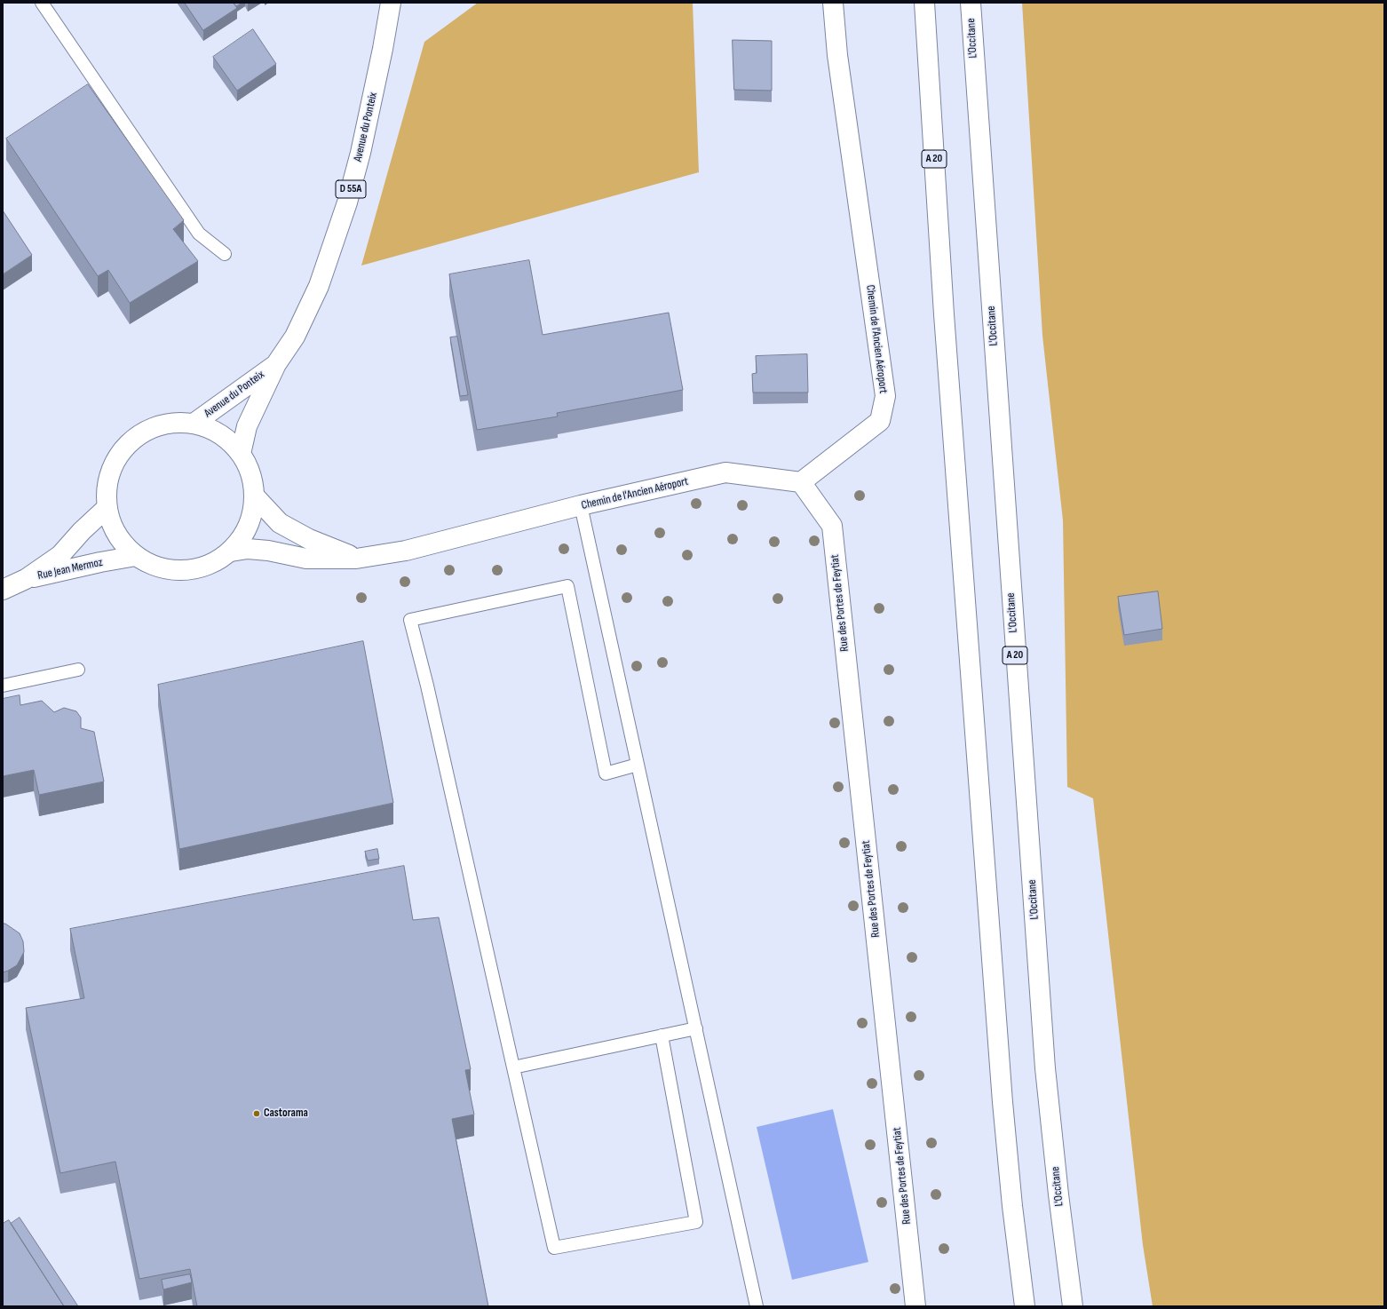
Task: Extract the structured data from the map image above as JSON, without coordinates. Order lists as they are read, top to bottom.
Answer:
{
  "streets": {
    "main road": [
      "L'Occitane",
      "Avenue du Ponteix",
      "A 20",
      "D 55A",
      "Chemin de l'Ancien Aéroport",
      "Rue Jean Mermoz",
      "Rue des Portes de Feytiat"
    ]
  },
  "crossings": [
    ["Chemin de l'Ancien Aéroport", "Rue des Portes de Feytiat"]
  ],
  "places": ["Castorama"]
}
